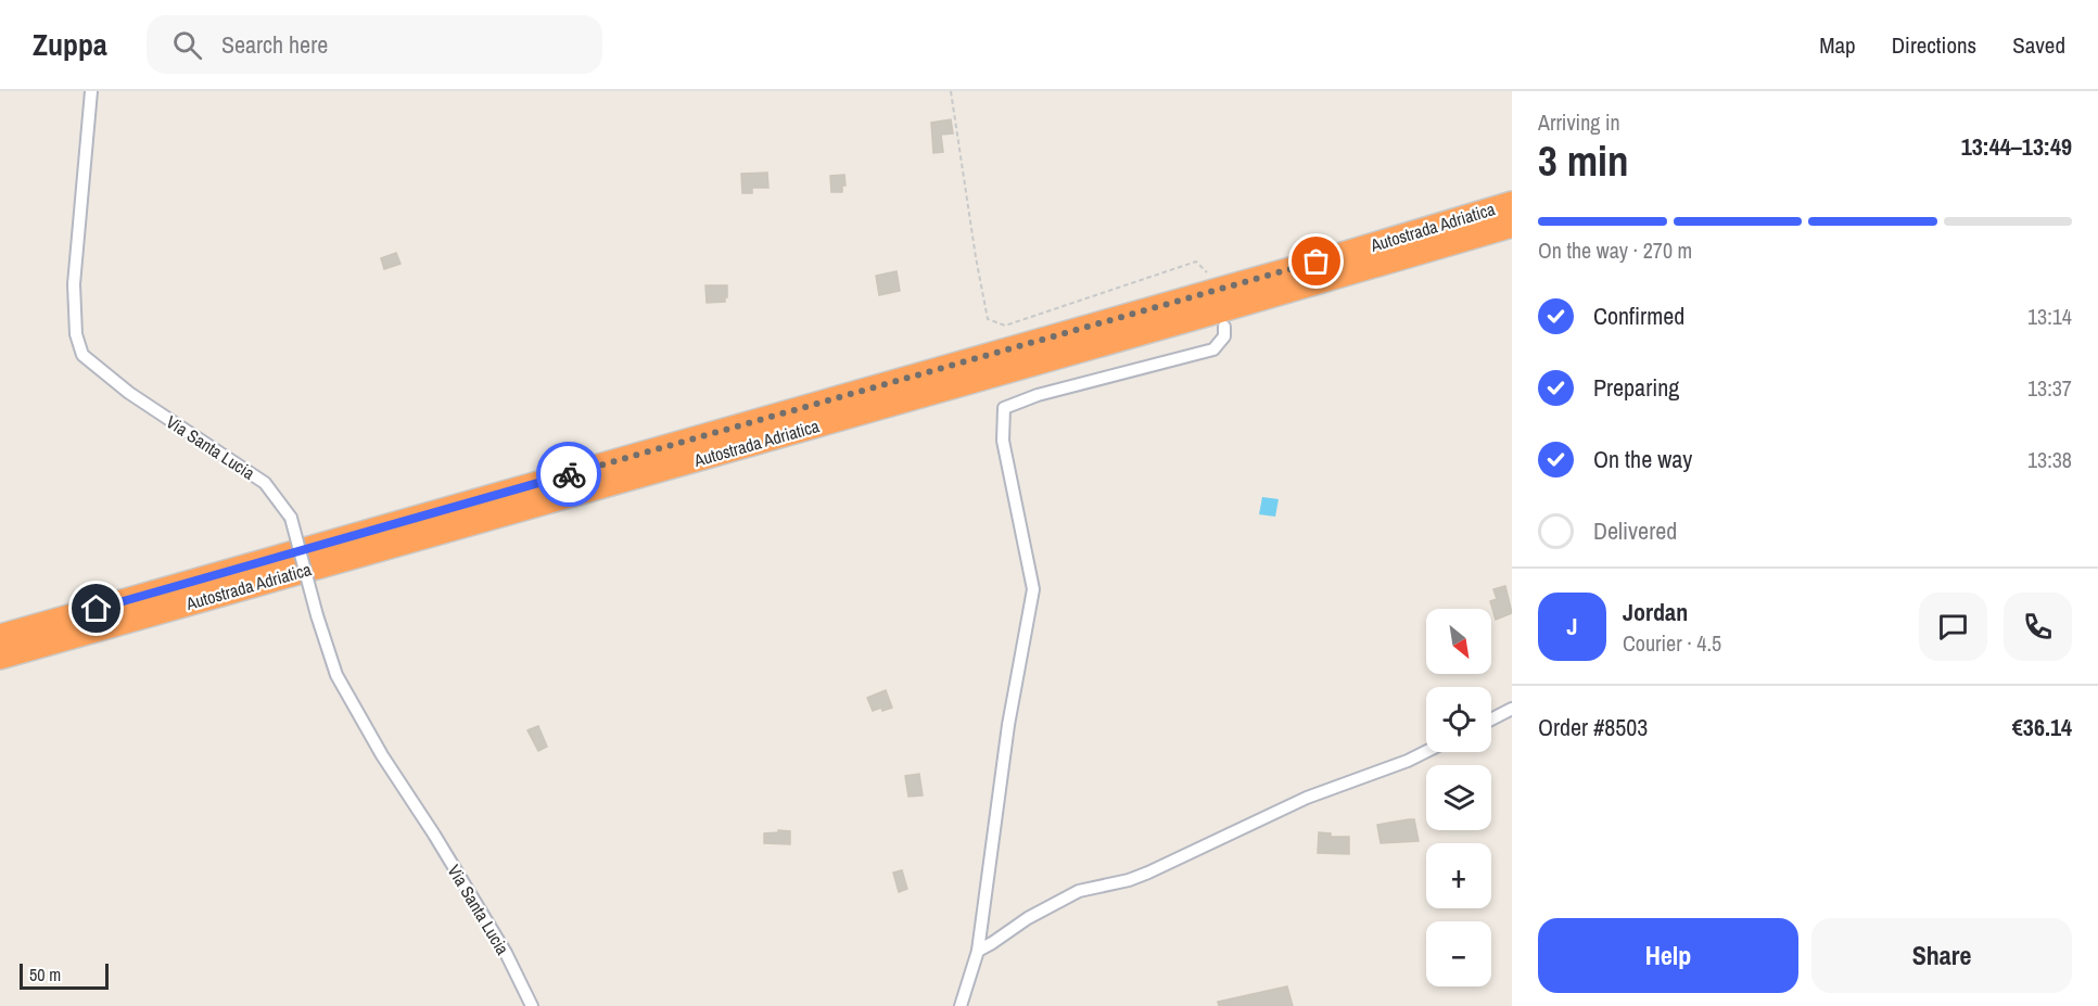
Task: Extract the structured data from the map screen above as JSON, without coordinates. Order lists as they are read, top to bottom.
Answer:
{
  "streets": {
    "highway": ["Autostrada Adriatica"],
    "street": ["Via Santa Lucia"]
  },
  "scale_bar": "50 m",
  "north": "bottom right",
  "page": {
    "header": "Zuppa",
    "search": "Search here",
    "nav": ["Map", "Directions", "Saved"],
    "heading": ["3 min", "Arriving in", "13:44–13:49"],
    "panel": [
      "Jordan",
      "Courier · 4.5",
      "Order #8503",
      "€36.14"
    ],
    "bar": "On the way · 270 m",
    "list": [
      ["Confirmed", "13:14"],
      ["Preparing", "13:37"],
      ["On the way", "13:38"],
      "Delivered"
    ],
    "round": "J",
    "map_buttons": ["+", "−"],
    "buttons": ["Help", "Share"],
    "scale": "50 m"
  }
}
